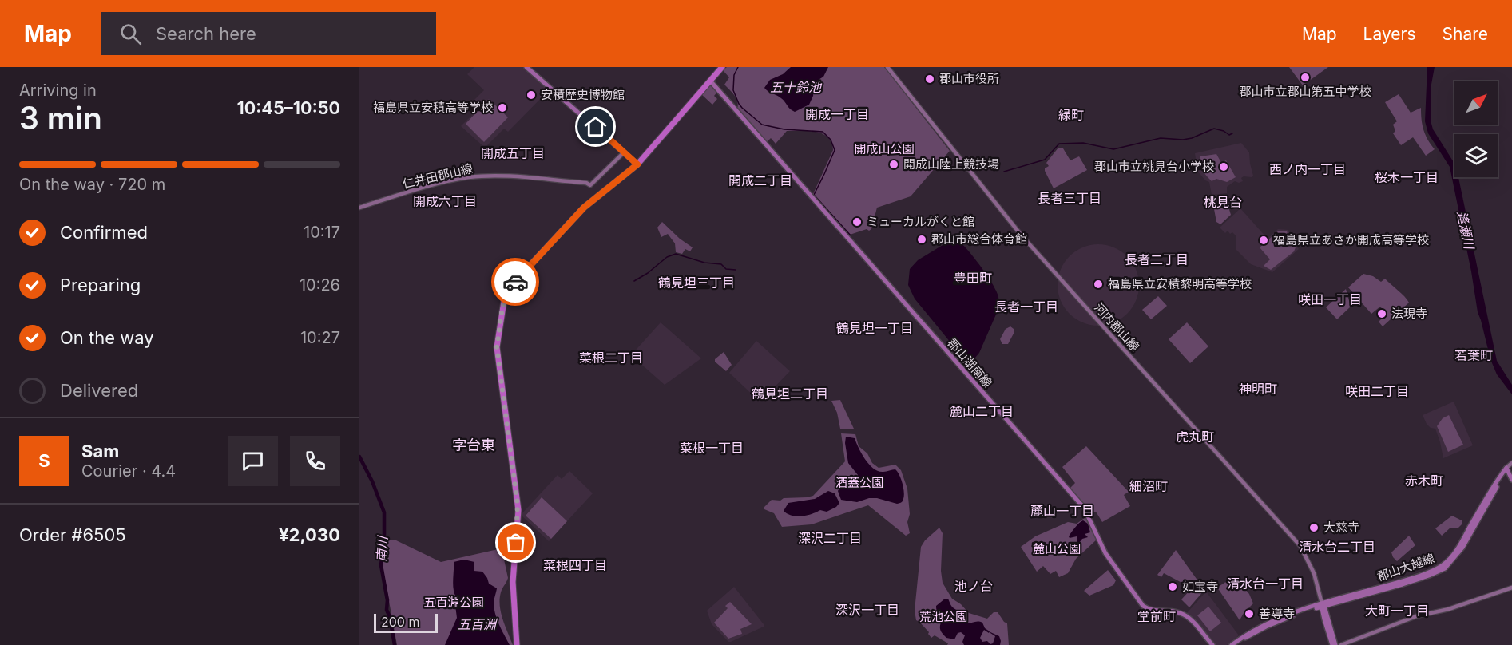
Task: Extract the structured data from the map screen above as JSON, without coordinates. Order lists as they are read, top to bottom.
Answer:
{
  "streets": {
    "main road": [
      "仁井田郡山線",
      "河内郡山線",
      "郡山湖南線",
      "郡山大越線"
    ]
  },
  "crossings": [
    ["河内郡山線", "郡山大越線"]
  ],
  "districts": [
    "開成一丁目",
    "緑町",
    "開成五丁目",
    "西ノ内一丁目",
    "桜木一丁目",
    "開成二丁目",
    "長者三丁目",
    "開成六丁目",
    "桃見台",
    "長者二丁目",
    "豊田町",
    "鶴見坦三丁目",
    "咲田一丁目",
    "長者一丁目",
    "鶴見坦一丁目",
    "若葉町",
    "菜根二丁目",
    "神明町",
    "咲田二丁目",
    "鶴見坦二丁目",
    "麓山二丁目",
    "虎丸町",
    "字台東",
    "菜根一丁目",
    "赤木町",
    "細沼町",
    "麓山一丁目",
    "深沢二丁目",
    "清水台二丁目",
    "菜根四丁目",
    "清水台一丁目",
    "池ノ台",
    "深沢一丁目",
    "大町一丁目",
    "堂前町"
  ],
  "water": [
    "五十鈴池",
    "逢瀬川",
    "南川",
    "五百淵"
  ],
  "parks": [
    "開成山公園",
    "酒蓋公園",
    "麓山公園",
    "五百淵公園",
    "荒池公園"
  ],
  "places": [
    "郡山市立郡山第五中学校",
    "郡山市役所",
    "安積歴史博物館",
    "福島県立安積高等学校",
    "開成山陸上競技場",
    "郡山市立桃見台小学校",
    "ミューカルがくと館",
    "郡山市総合体育館",
    "福島県立あさか開成高等学校",
    "福島県立安積黎明高等学校",
    "法現寺",
    "大慈寺",
    "如宝寺",
    "善導寺"
  ],
  "scale_bar": "200 m",
  "north": "top right",
  "page": {
    "header": "Map",
    "search": "Search here",
    "nav": ["Map", "Layers", "Share"],
    "heading": ["3 min", "Arriving in", "10:45–10:50"],
    "panel": [
      "Sam",
      "Courier · 4.4",
      "Order #6505",
      "¥2,030"
    ],
    "bar": "On the way · 720 m",
    "list": [
      ["Confirmed", "10:17"],
      ["Preparing", "10:26"],
      ["On the way", "10:27"],
      "Delivered"
    ],
    "round": "S",
    "scale": "200 m"
  }
}
